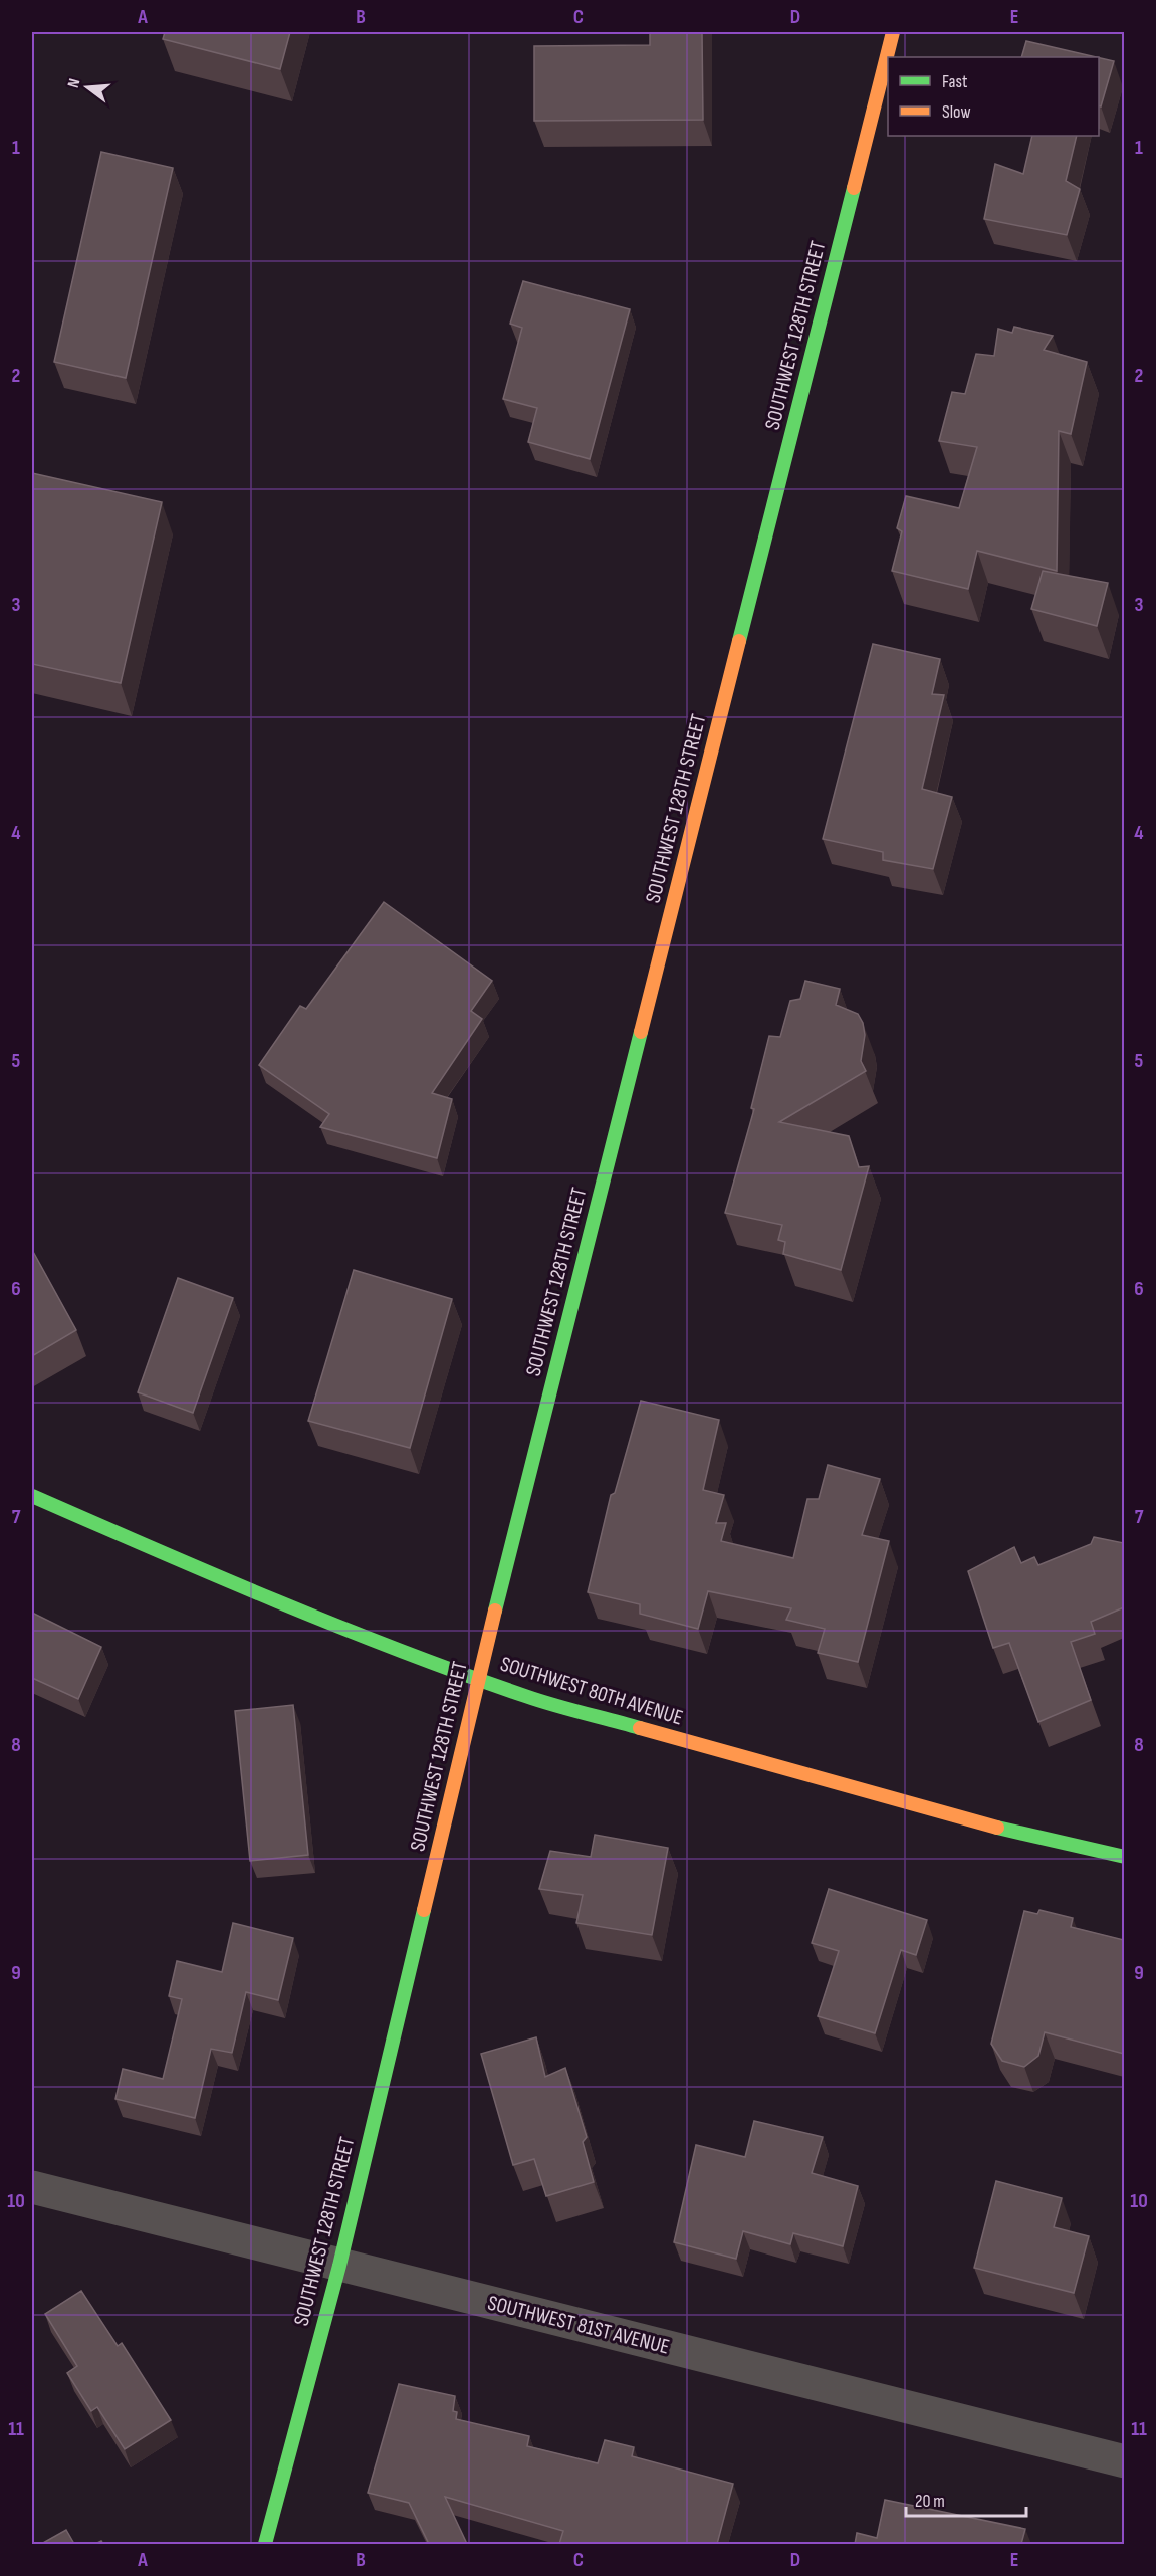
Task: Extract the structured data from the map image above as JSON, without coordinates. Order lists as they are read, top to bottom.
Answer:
{
  "streets": {
    "street": ["SOUTHWEST 128TH STREET", "SOUTHWEST 80TH AVENUE", "SOUTHWEST 81ST AVENUE"]
  },
  "crossings": [
    ["SOUTHWEST 128TH STREET", "SOUTHWEST 80TH AVENUE"],
    ["SOUTHWEST 128TH STREET", "SOUTHWEST 81ST AVENUE"]
  ],
  "legend": ["Fast", "Slow"],
  "scale_bar": "20 m",
  "north": "left",
  "grid": {
    "columns": [
      "A",
      "B",
      "C",
      "D",
      "E"
    ],
    "rows": [
      "1",
      "2",
      "3",
      "4",
      "5",
      "6",
      "7",
      "8",
      "9",
      "10",
      "11"
    ]
  }
}
